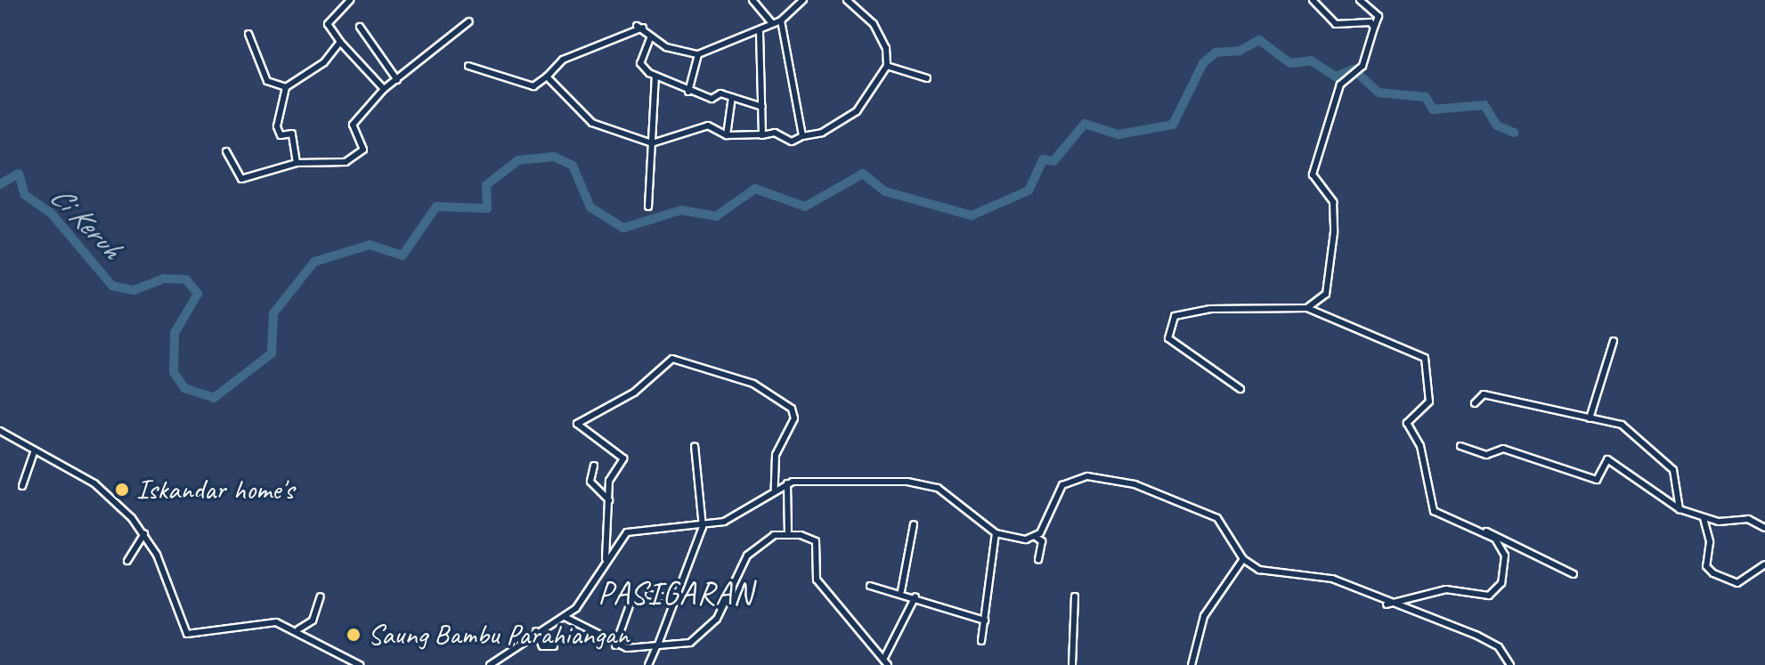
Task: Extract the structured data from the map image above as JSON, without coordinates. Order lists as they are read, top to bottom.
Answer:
{
  "districts": ["PASIGARAN"],
  "water": ["Ci Keruh"],
  "places": ["Iskandar home's", "Saung Bambu Parahiangan"]
}
